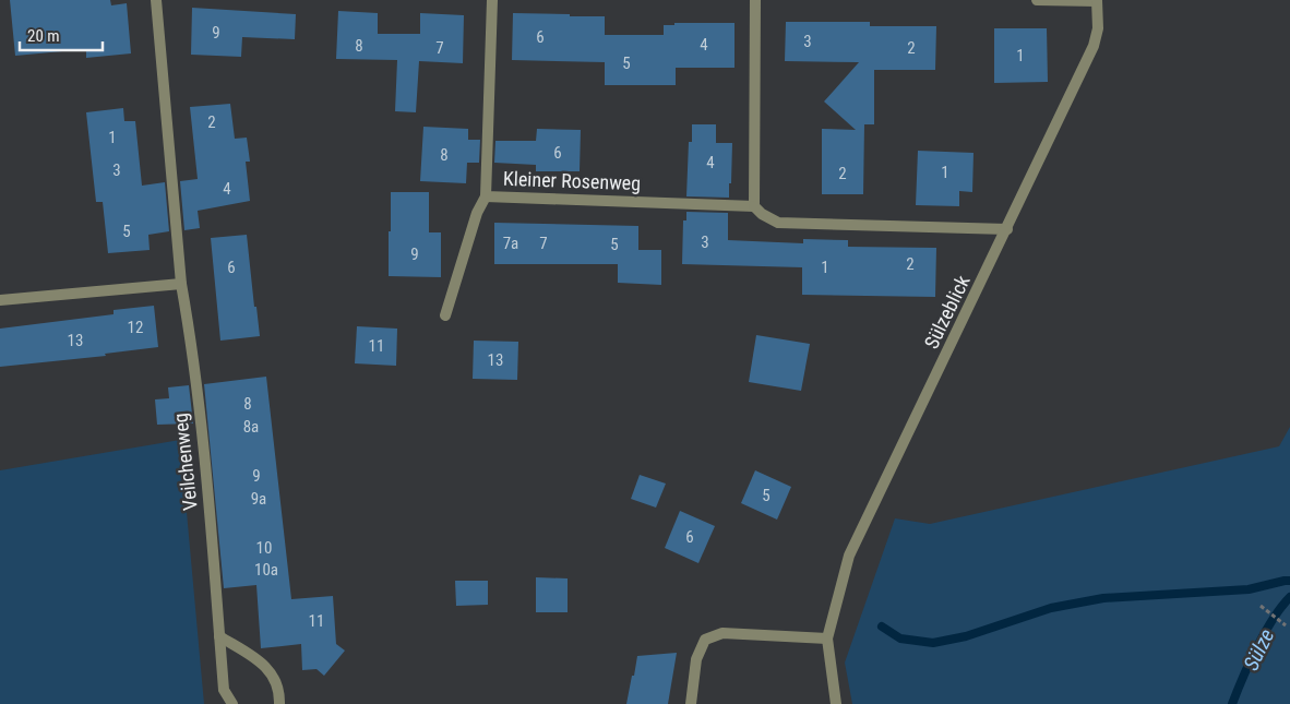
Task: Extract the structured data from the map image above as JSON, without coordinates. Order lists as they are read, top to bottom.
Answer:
{
  "streets": {
    "street": ["Kleiner Rosenweg", "Sülzeblick", "Veilchenweg"]
  },
  "water": ["Sülze"],
  "house_numbers": [
    "9",
    "6",
    "3",
    "4",
    "8",
    "7",
    "2",
    "1",
    "5",
    "2",
    "1",
    "6",
    "8",
    "4",
    "3",
    "1",
    "2",
    "4",
    "5",
    "3",
    "7a",
    "7",
    "5",
    "9",
    "2",
    "6",
    "1",
    "12",
    "13",
    "11",
    "13",
    "8",
    "8a",
    "9",
    "5",
    "9a",
    "6",
    "10",
    "10a",
    "11"
  ],
  "scale_bar": "20 m"
}
